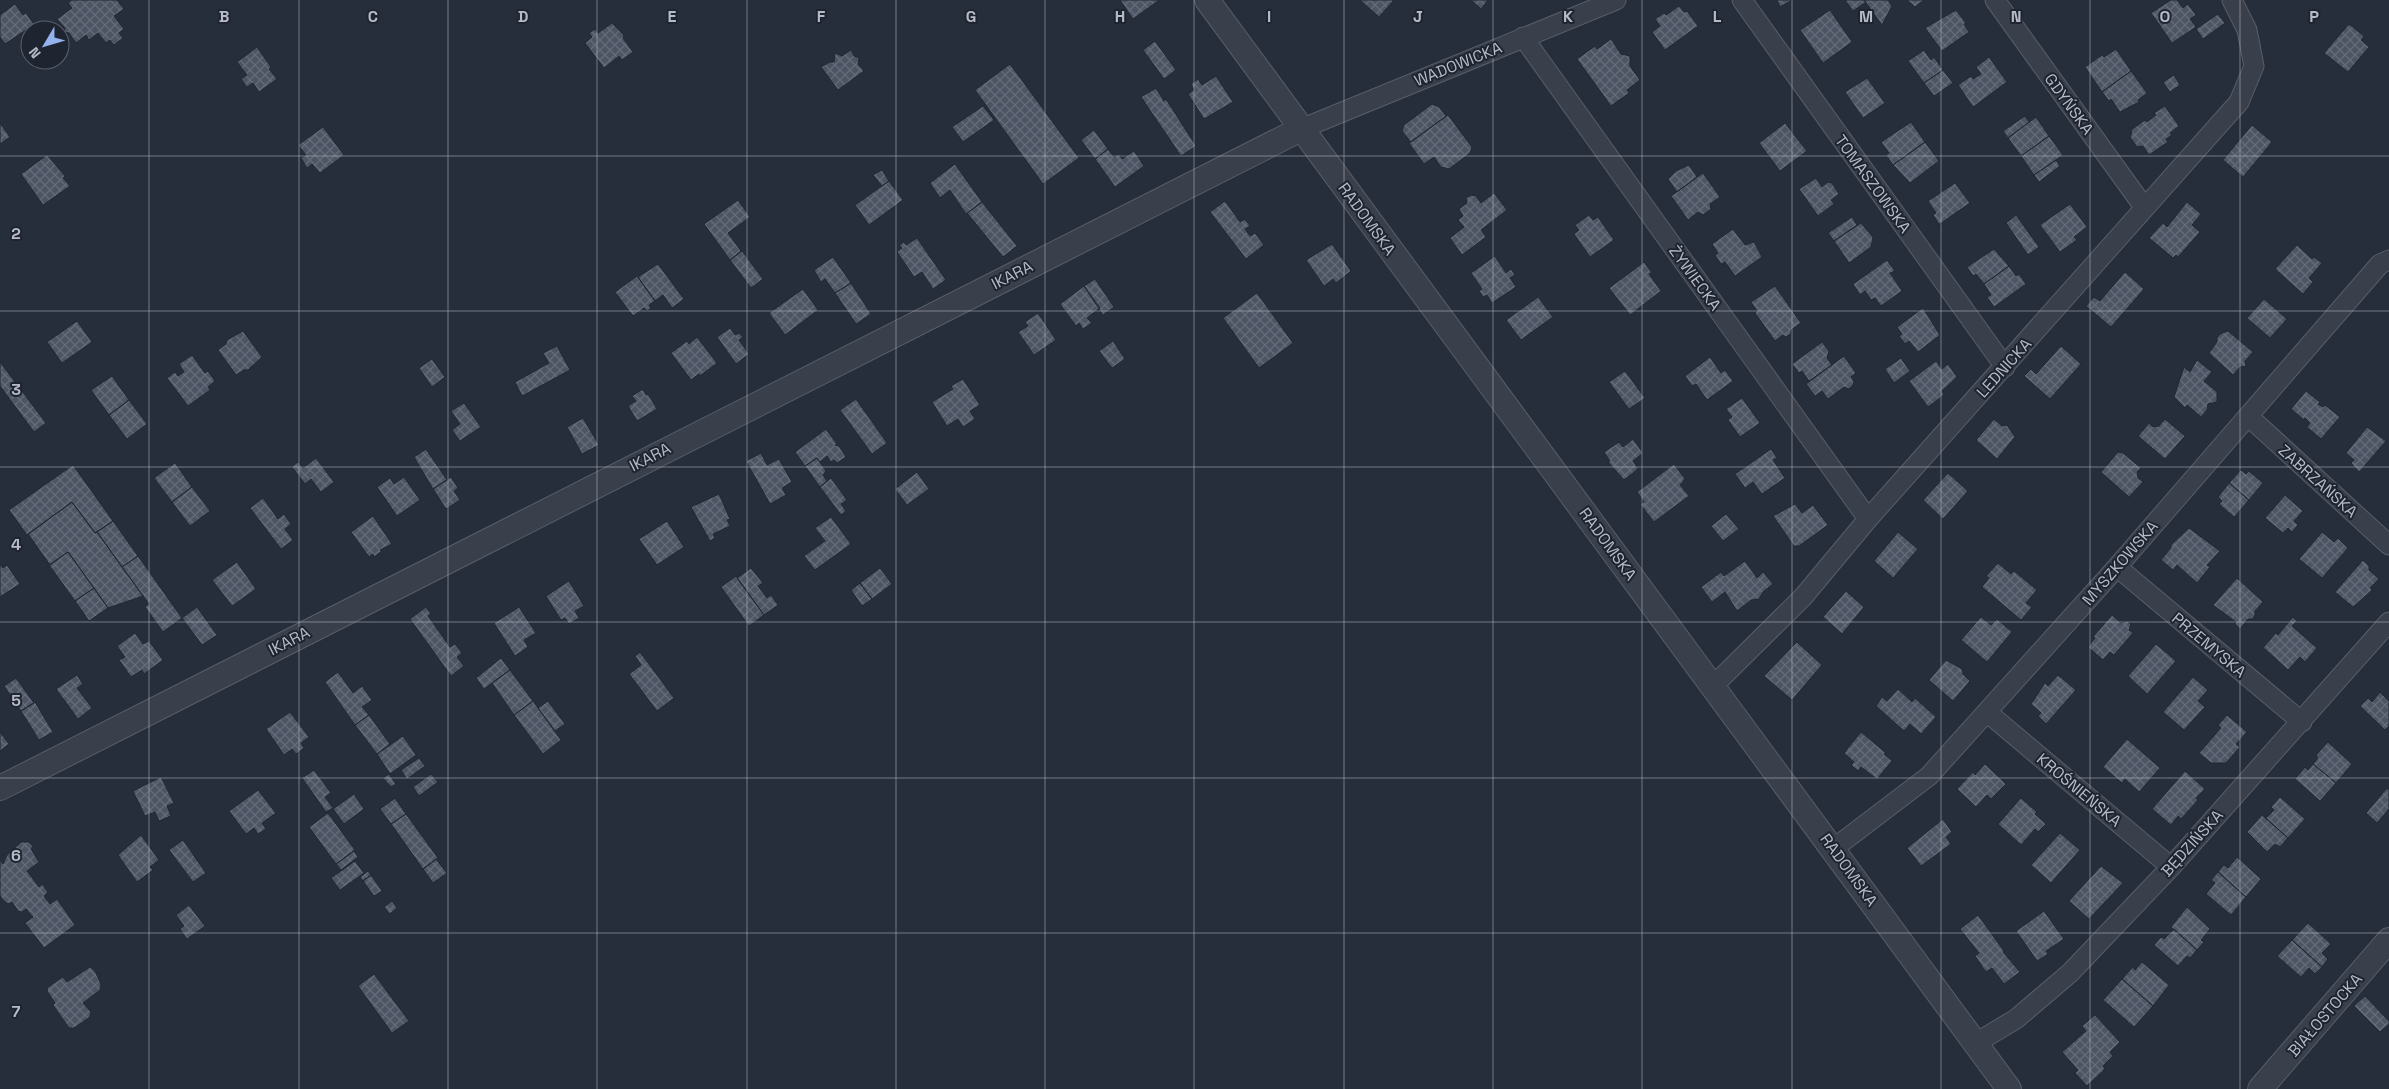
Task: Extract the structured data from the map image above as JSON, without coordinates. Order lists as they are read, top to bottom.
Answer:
{
  "streets": {
    "street": [
      "WADOWICKA",
      "GDYŃSKA",
      "TOMASZOWSKA",
      "RADOMSKA",
      "IKARA",
      "ŻYWIECKA",
      "LEDNICKA",
      "ZABRZAŃSKA",
      "MYSZKOWSKA",
      "PRZEMYSKA",
      "KROŚNIEŃSKA",
      "BĘDZIŃSKA",
      "BIAŁOSTOCKA"
    ]
  },
  "crossings": [
    ["WADOWICKA", "RADOMSKA"],
    ["WADOWICKA", "IKARA"],
    ["WADOWICKA", "ŻYWIECKA"],
    ["GDYŃSKA", "LEDNICKA"],
    ["TOMASZOWSKA", "LEDNICKA"],
    ["RADOMSKA", "IKARA"],
    ["RADOMSKA", "LEDNICKA"],
    ["RADOMSKA", "MYSZKOWSKA"],
    ["RADOMSKA", "BĘDZIŃSKA"],
    ["ŻYWIECKA", "LEDNICKA"],
    ["ZABRZAŃSKA", "MYSZKOWSKA"],
    ["MYSZKOWSKA", "PRZEMYSKA"],
    ["MYSZKOWSKA", "KROŚNIEŃSKA"],
    ["PRZEMYSKA", "BĘDZIŃSKA"],
    ["KROŚNIEŃSKA", "BĘDZIŃSKA"]
  ],
  "north": "bottom left",
  "grid": {
    "columns": [
      "B",
      "C",
      "D",
      "E",
      "F",
      "G",
      "H",
      "I",
      "J",
      "K",
      "L",
      "M",
      "N",
      "O",
      "P"
    ],
    "rows": [
      "2",
      "3",
      "4",
      "5",
      "6",
      "7"
    ]
  }
}
